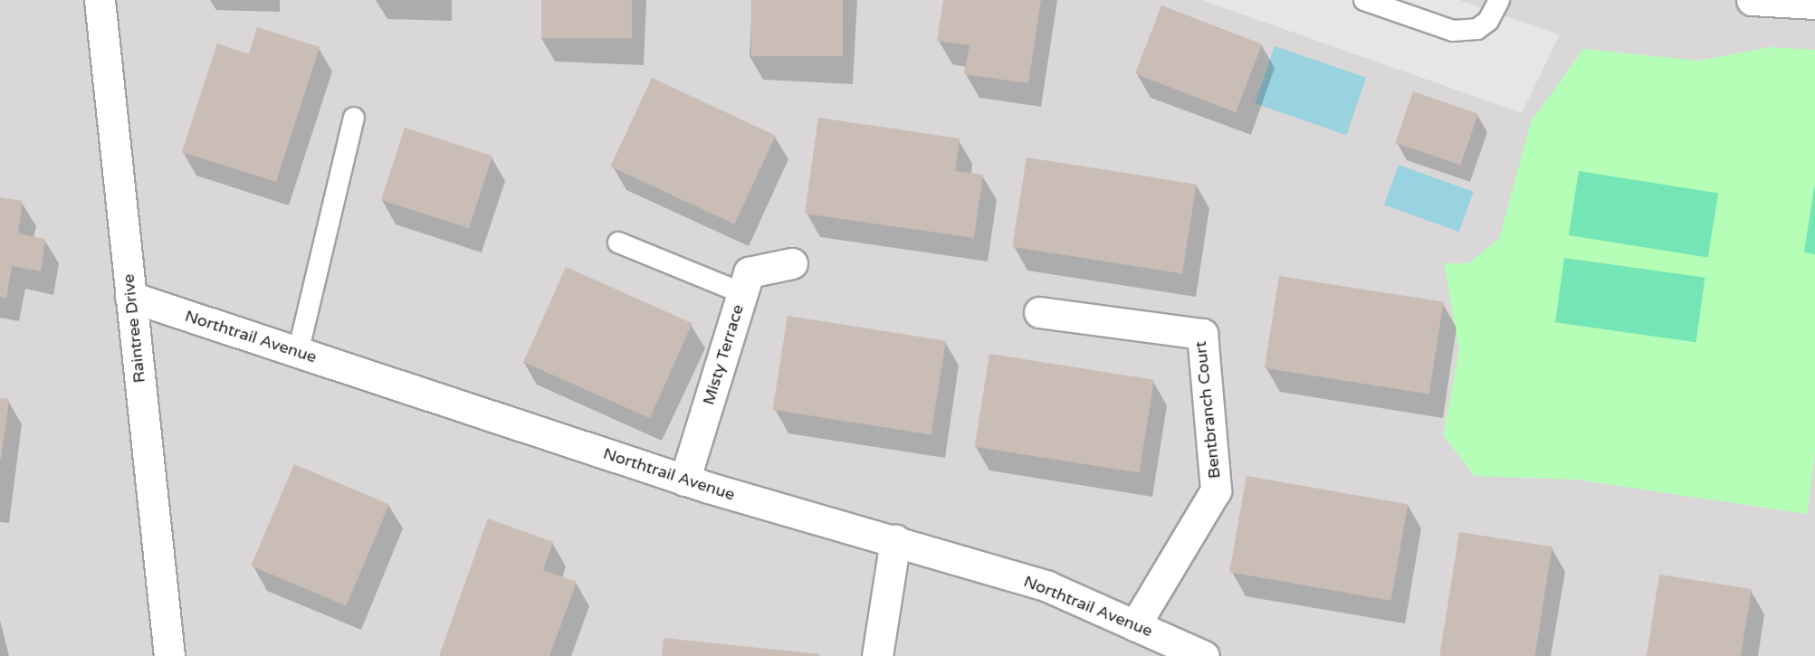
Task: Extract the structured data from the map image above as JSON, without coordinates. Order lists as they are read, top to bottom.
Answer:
{
  "streets": {
    "street": [
      "Raintree Drive",
      "Northtrail Avenue",
      "Misty Terrace",
      "Bentbranch Court"
    ]
  },
  "crossings": [
    ["Raintree Drive", "Northtrail Avenue"],
    ["Northtrail Avenue", "Misty Terrace"],
    ["Northtrail Avenue", "Bentbranch Court"]
  ]
}
